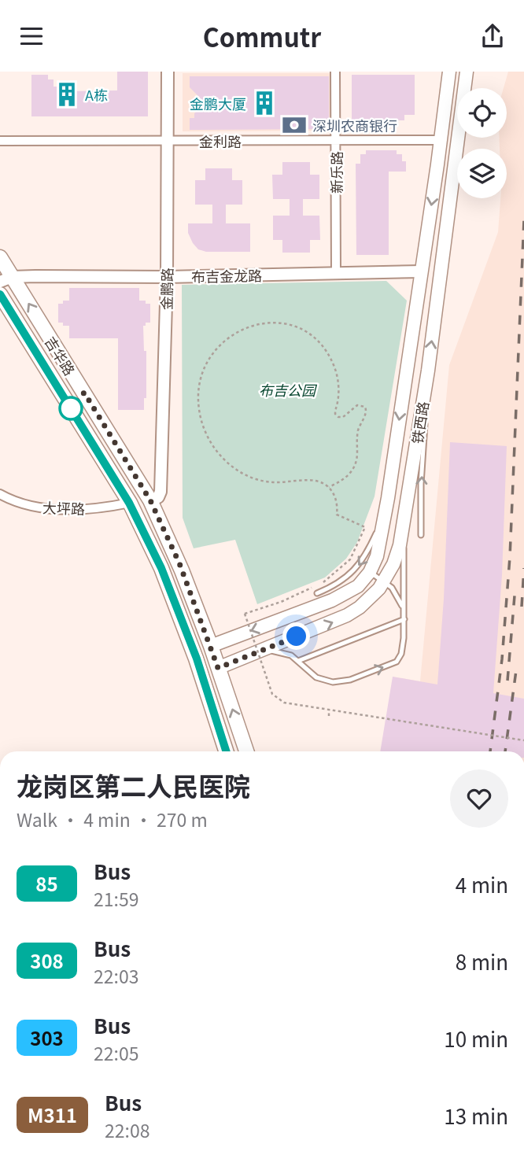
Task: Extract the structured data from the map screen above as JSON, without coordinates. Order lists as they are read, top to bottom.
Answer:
{
  "streets": {
    "main road": ["吉华路", "铁西路"],
    "street": [
      "金利路",
      "新乐路",
      "布吉金龙路",
      "金鹏路",
      "大坪路"
    ]
  },
  "crossings": [
    ["金利路", "新乐路"],
    ["金利路", "金鹏路"],
    ["金利路", "铁西路"],
    ["新乐路", "布吉金龙路"],
    ["布吉金龙路", "金鹏路"],
    ["布吉金龙路", "吉华路"],
    ["布吉金龙路", "铁西路"],
    ["金鹏路", "吉华路"],
    ["吉华路", "铁西路"],
    ["吉华路", "大坪路"]
  ],
  "parks": ["布吉公园"],
  "places": {
    "building": ["A栋", "金鹏大厦"],
    "bank": ["深圳农商银行"]
  },
  "lines": ["bus line 85"],
  "page": {
    "header": "Commutr",
    "heading": ["龙岗区第二人民医院", "Walk · 4 min · 270 m"],
    "list": [
      {
        "mark": "85",
        "name": "Bus",
        "note": "21:59",
        "value": "4 min"
      },
      {
        "mark": "308",
        "name": "Bus",
        "note": "22:03",
        "value": "8 min"
      },
      {
        "mark": "303",
        "name": "Bus",
        "note": "22:05",
        "value": "10 min"
      },
      {
        "mark": "M311",
        "name": "Bus",
        "note": "22:08",
        "value": "13 min"
      }
    ]
  }
}
